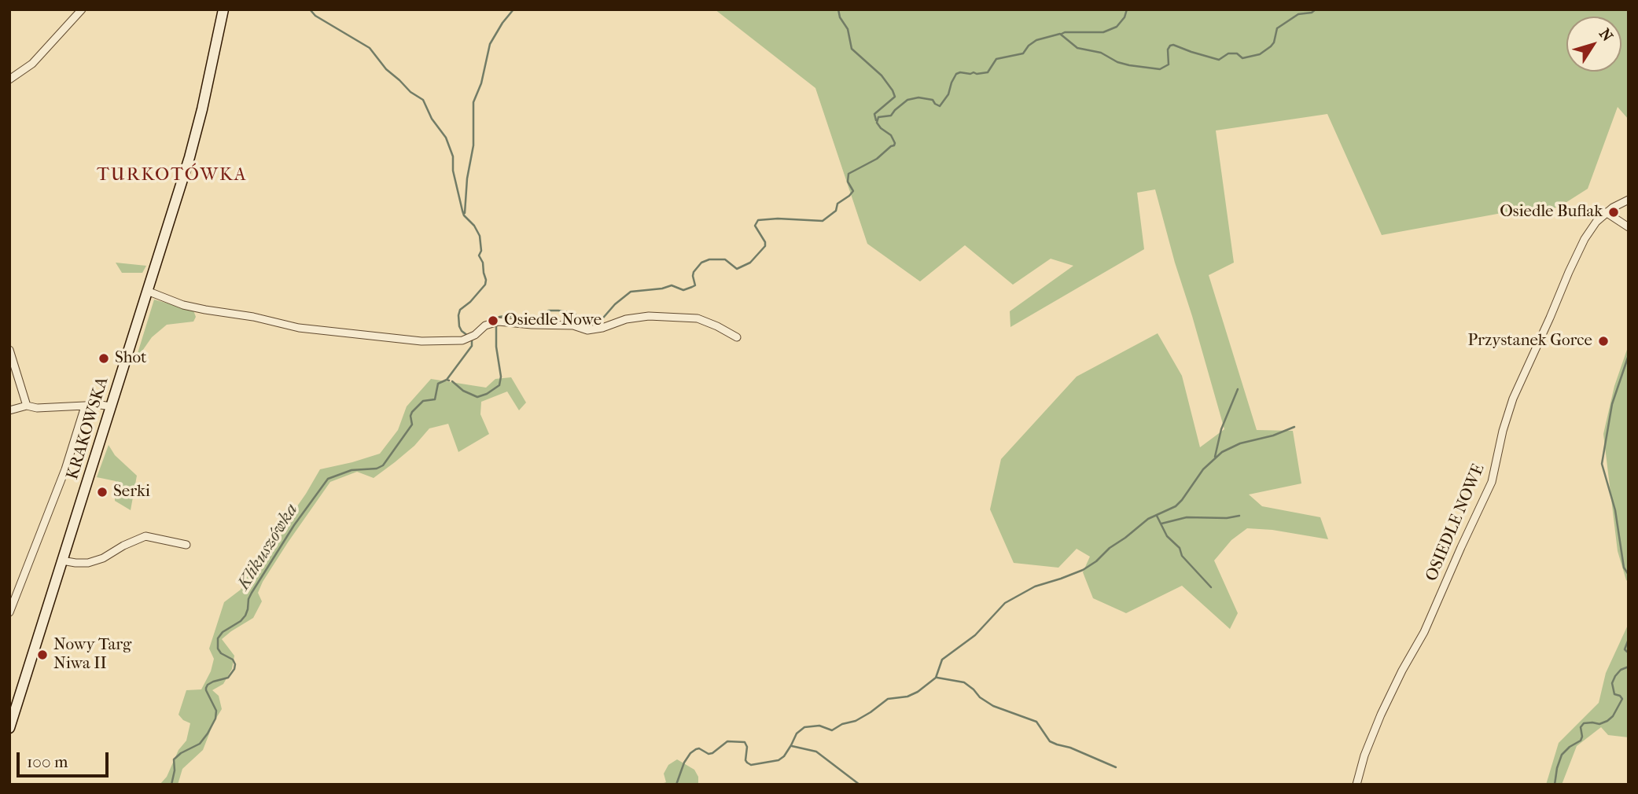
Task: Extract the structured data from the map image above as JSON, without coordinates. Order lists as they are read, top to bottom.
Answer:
{
  "streets": {
    "main road": ["KRAKOWSKA"],
    "street": ["OSIEDLE NOWE"]
  },
  "districts": ["TURKOTÓWKA"],
  "water": ["Klikuszówka"],
  "places": [
    "Osiedle Buflak",
    "Osiedle Nowe",
    "Przystanek Gorce",
    "Shot",
    "Serki",
    "Nowy Targ Niwa II"
  ],
  "scale_bar": "100 m",
  "north": "top right"
}
